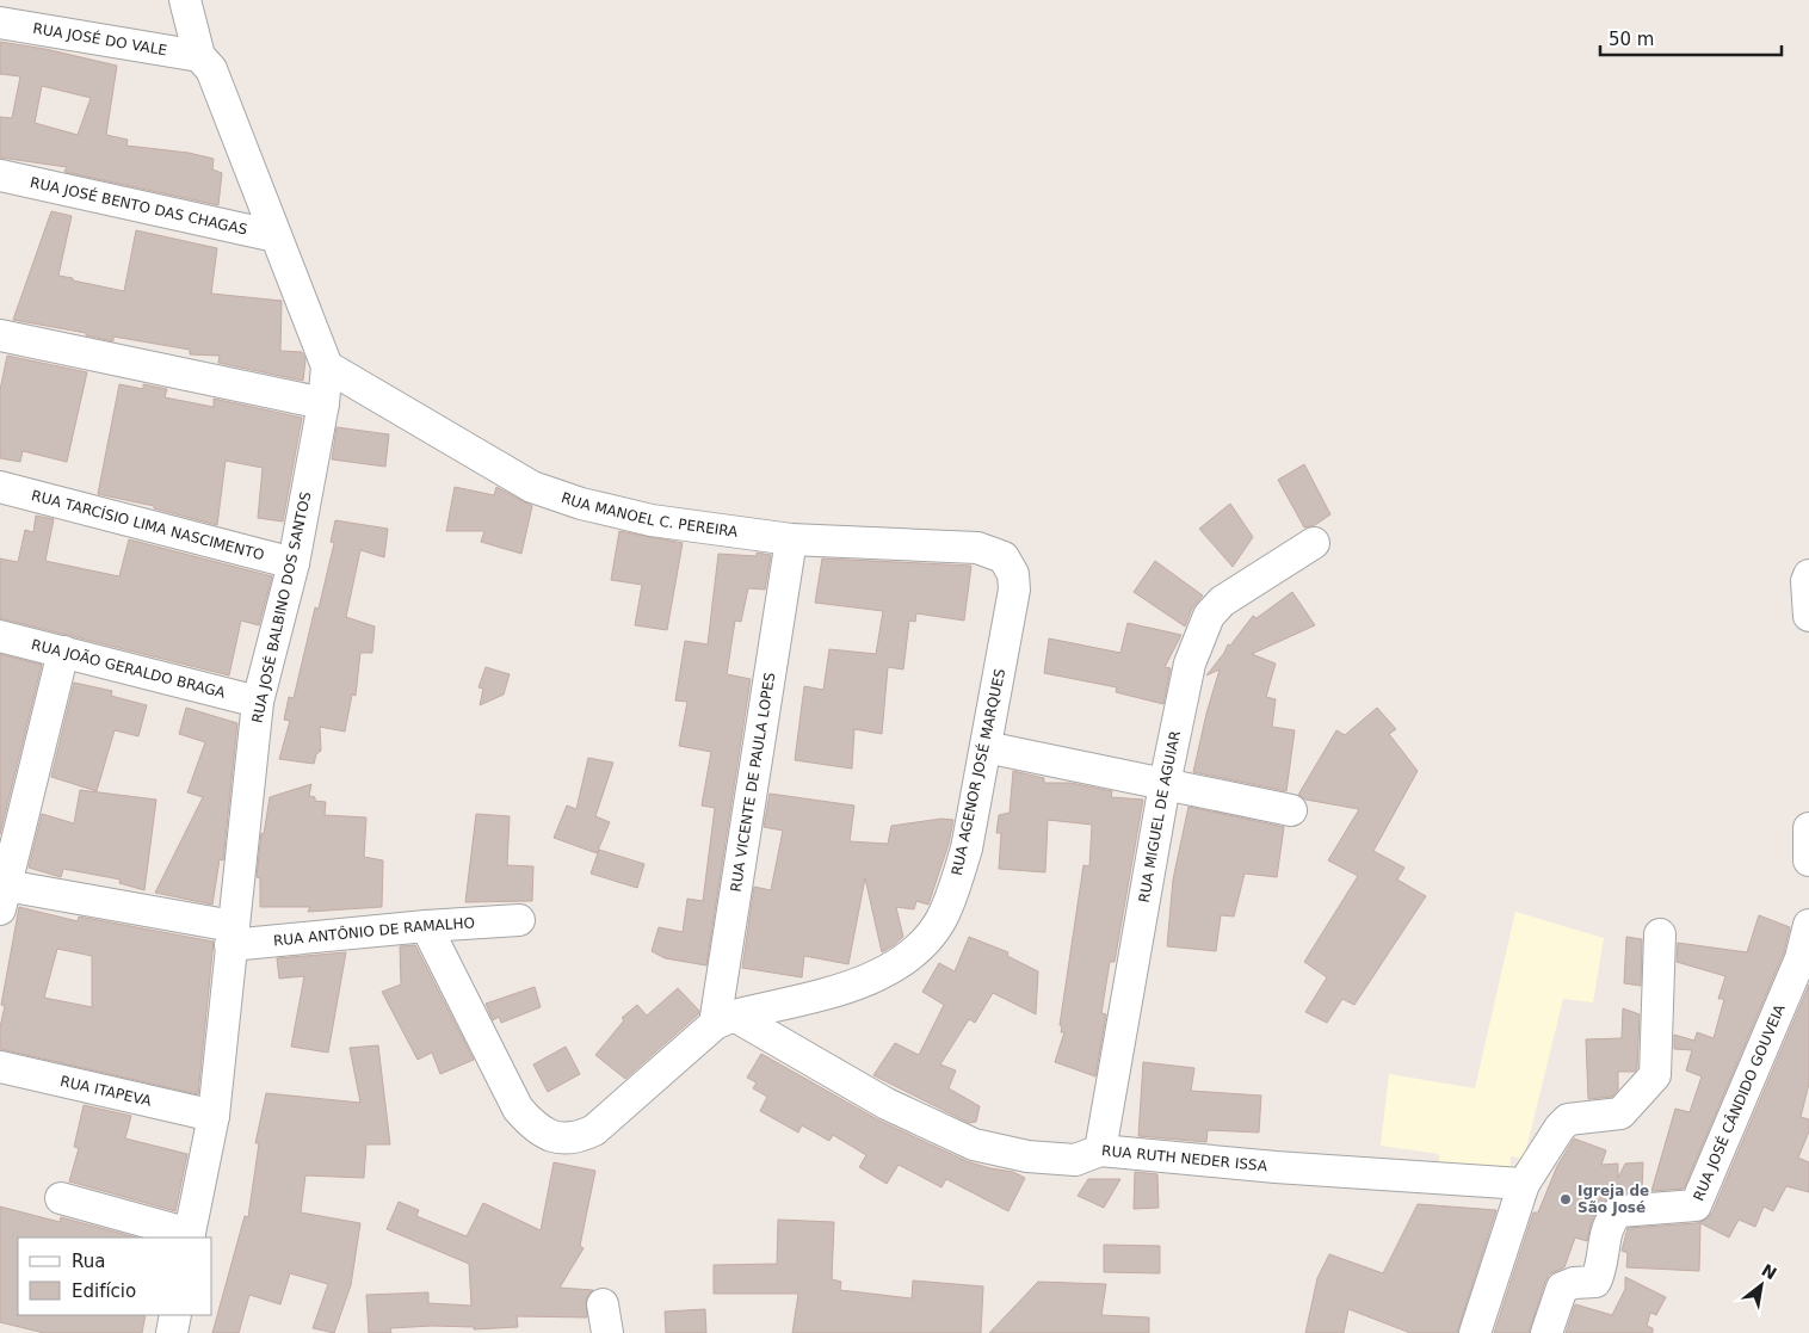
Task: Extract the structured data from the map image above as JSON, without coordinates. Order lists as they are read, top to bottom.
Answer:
{
  "streets": {
    "street": [
      "RUA JOSÉ DO VALE",
      "RUA JOSÉ BENTO DAS CHAGAS",
      "RUA MANOEL C. PEREIRA",
      "RUA TARCÍSIO LIMA NASCIMENTO",
      "RUA JOSÉ BALBINO DOS SANTOS",
      "RUA JOÃO GERALDO BRAGA",
      "RUA AGENOR JOSÉ MARQUES",
      "RUA VICENTE DE PAULA LOPES",
      "RUA MIGUEL DE AGUIAR",
      "RUA ANTÔNIO DE RAMALHO",
      "RUA ITAPEVA",
      "RUA JOSÉ CÂNDIDO GOUVEIA",
      "RUA RUTH NEDER ISSA"
    ]
  },
  "crossings": [
    ["RUA JOSÉ DO VALE", "RUA JOSÉ BALBINO DOS SANTOS"],
    ["RUA JOSÉ BENTO DAS CHAGAS", "RUA JOSÉ BALBINO DOS SANTOS"],
    ["RUA MANOEL C. PEREIRA", "RUA JOSÉ BALBINO DOS SANTOS"],
    ["RUA MANOEL C. PEREIRA", "RUA AGENOR JOSÉ MARQUES"],
    ["RUA MANOEL C. PEREIRA", "RUA VICENTE DE PAULA LOPES"],
    ["RUA TARCÍSIO LIMA NASCIMENTO", "RUA JOSÉ BALBINO DOS SANTOS"],
    ["RUA JOSÉ BALBINO DOS SANTOS", "RUA JOÃO GERALDO BRAGA"],
    ["RUA JOSÉ BALBINO DOS SANTOS", "RUA ANTÔNIO DE RAMALHO"],
    ["RUA JOSÉ BALBINO DOS SANTOS", "RUA ITAPEVA"],
    ["RUA AGENOR JOSÉ MARQUES", "RUA VICENTE DE PAULA LOPES"],
    ["RUA AGENOR JOSÉ MARQUES", "RUA ANTÔNIO DE RAMALHO"],
    ["RUA AGENOR JOSÉ MARQUES", "RUA RUTH NEDER ISSA"],
    ["RUA VICENTE DE PAULA LOPES", "RUA RUTH NEDER ISSA"],
    ["RUA MIGUEL DE AGUIAR", "RUA RUTH NEDER ISSA"]
  ],
  "places": ["Igreja de São José"],
  "legend": ["Rua", "Edifício"],
  "scale_bar": "50 m",
  "north": "top right"
}
